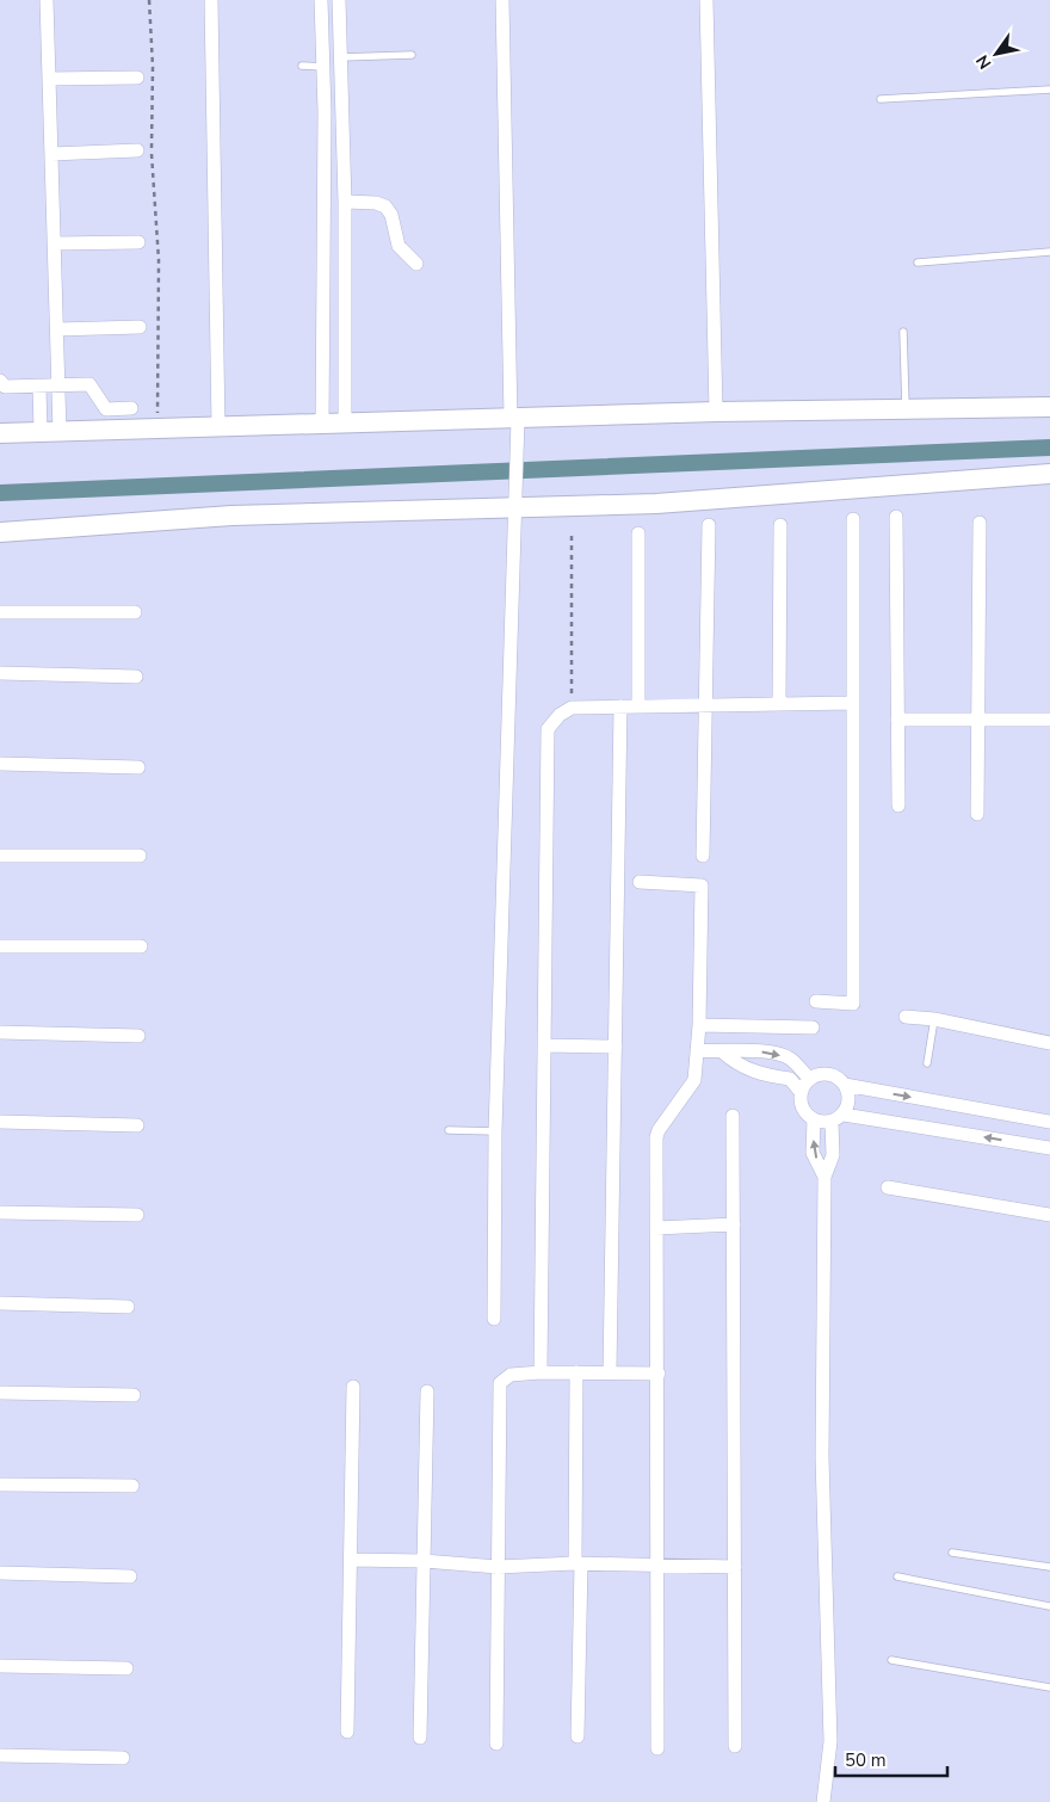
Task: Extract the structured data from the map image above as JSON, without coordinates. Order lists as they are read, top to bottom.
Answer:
{
  "scale_bar": "50 m",
  "north": "bottom left"
}
